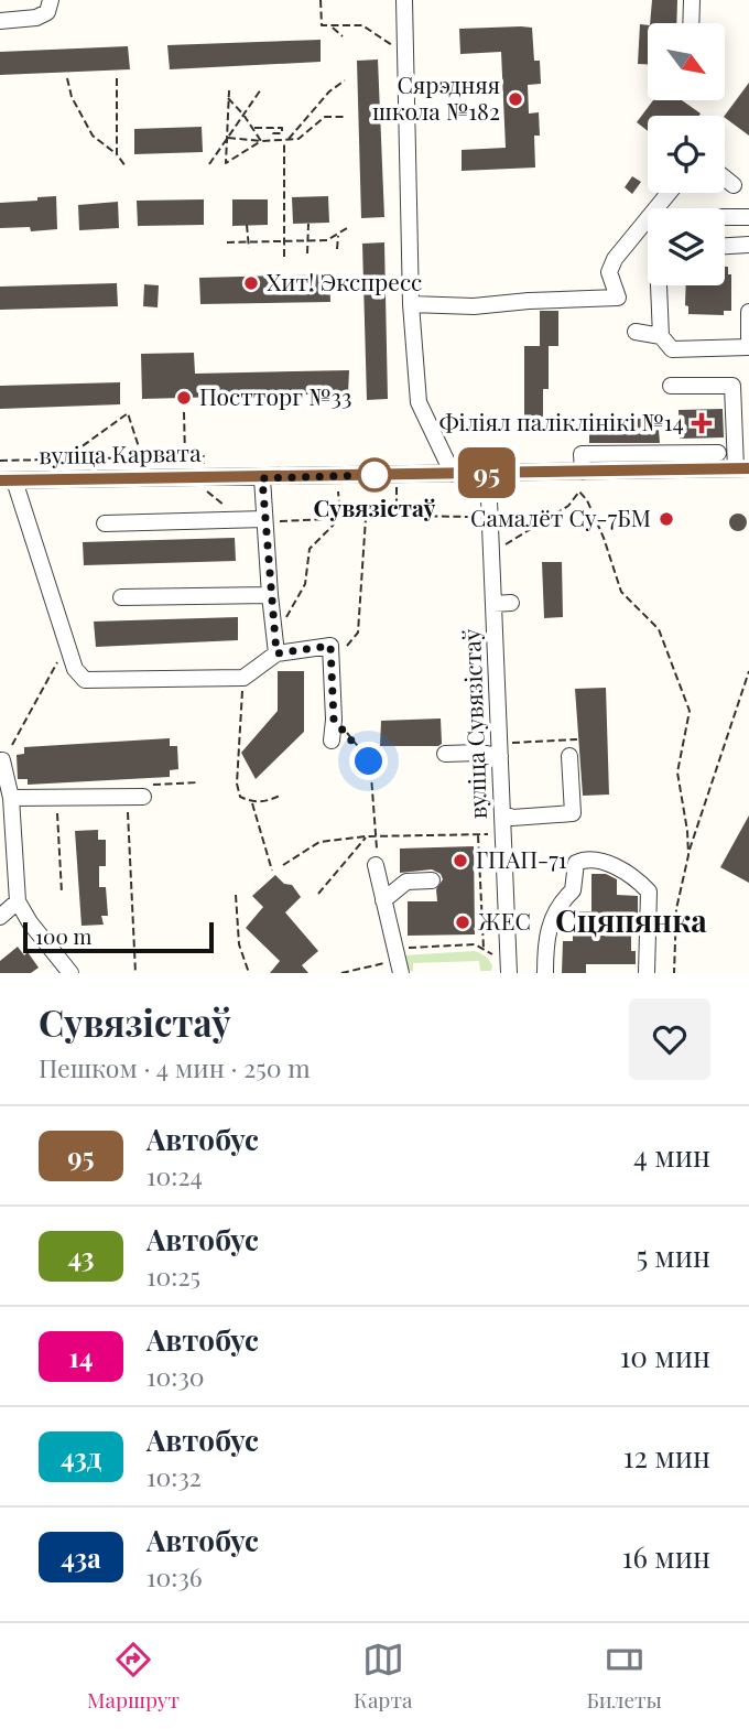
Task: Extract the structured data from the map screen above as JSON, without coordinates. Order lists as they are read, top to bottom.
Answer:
{
  "streets": {
    "street": ["вуліца Карвата", "вуліца Сувязістаў"]
  },
  "crossings": [
    ["вуліца Карвата", "вуліца Сувязістаў"]
  ],
  "districts": ["Сцяпянка"],
  "places": {
    "other": [
      "Сярэдняя школа №182",
      "Хит! Экспресс",
      "Постторг №33",
      "Сувязістаў",
      "Самалёт Су-7БМ",
      "ГПАП-71",
      "ЖЕС"
    ],
    "health": ["Філіял паліклінікі №14"]
  },
  "lines": ["bus line 95"],
  "scale_bar": "100 m",
  "north": "bottom right",
  "page": {
    "on_map": "95",
    "scale": "100 m",
    "heading": ["Сувязістаў", "Пешком · 4 мин · 250 m"],
    "list": [
      {
        "mark": "95",
        "name": "Автобус",
        "note": "10:24",
        "value": "4 мин"
      },
      {
        "mark": "43",
        "name": "Автобус",
        "note": "10:25",
        "value": "5 мин"
      },
      {
        "mark": "14",
        "name": "Автобус",
        "note": "10:30",
        "value": "10 мин"
      },
      {
        "mark": "43д",
        "name": "Автобус",
        "note": "10:32",
        "value": "12 мин"
      },
      {
        "mark": "43а",
        "name": "Автобус",
        "note": "10:36",
        "value": "16 мин"
      }
    ],
    "tabs": ["Маршрут", "Карта", "Билеты"]
  }
}
